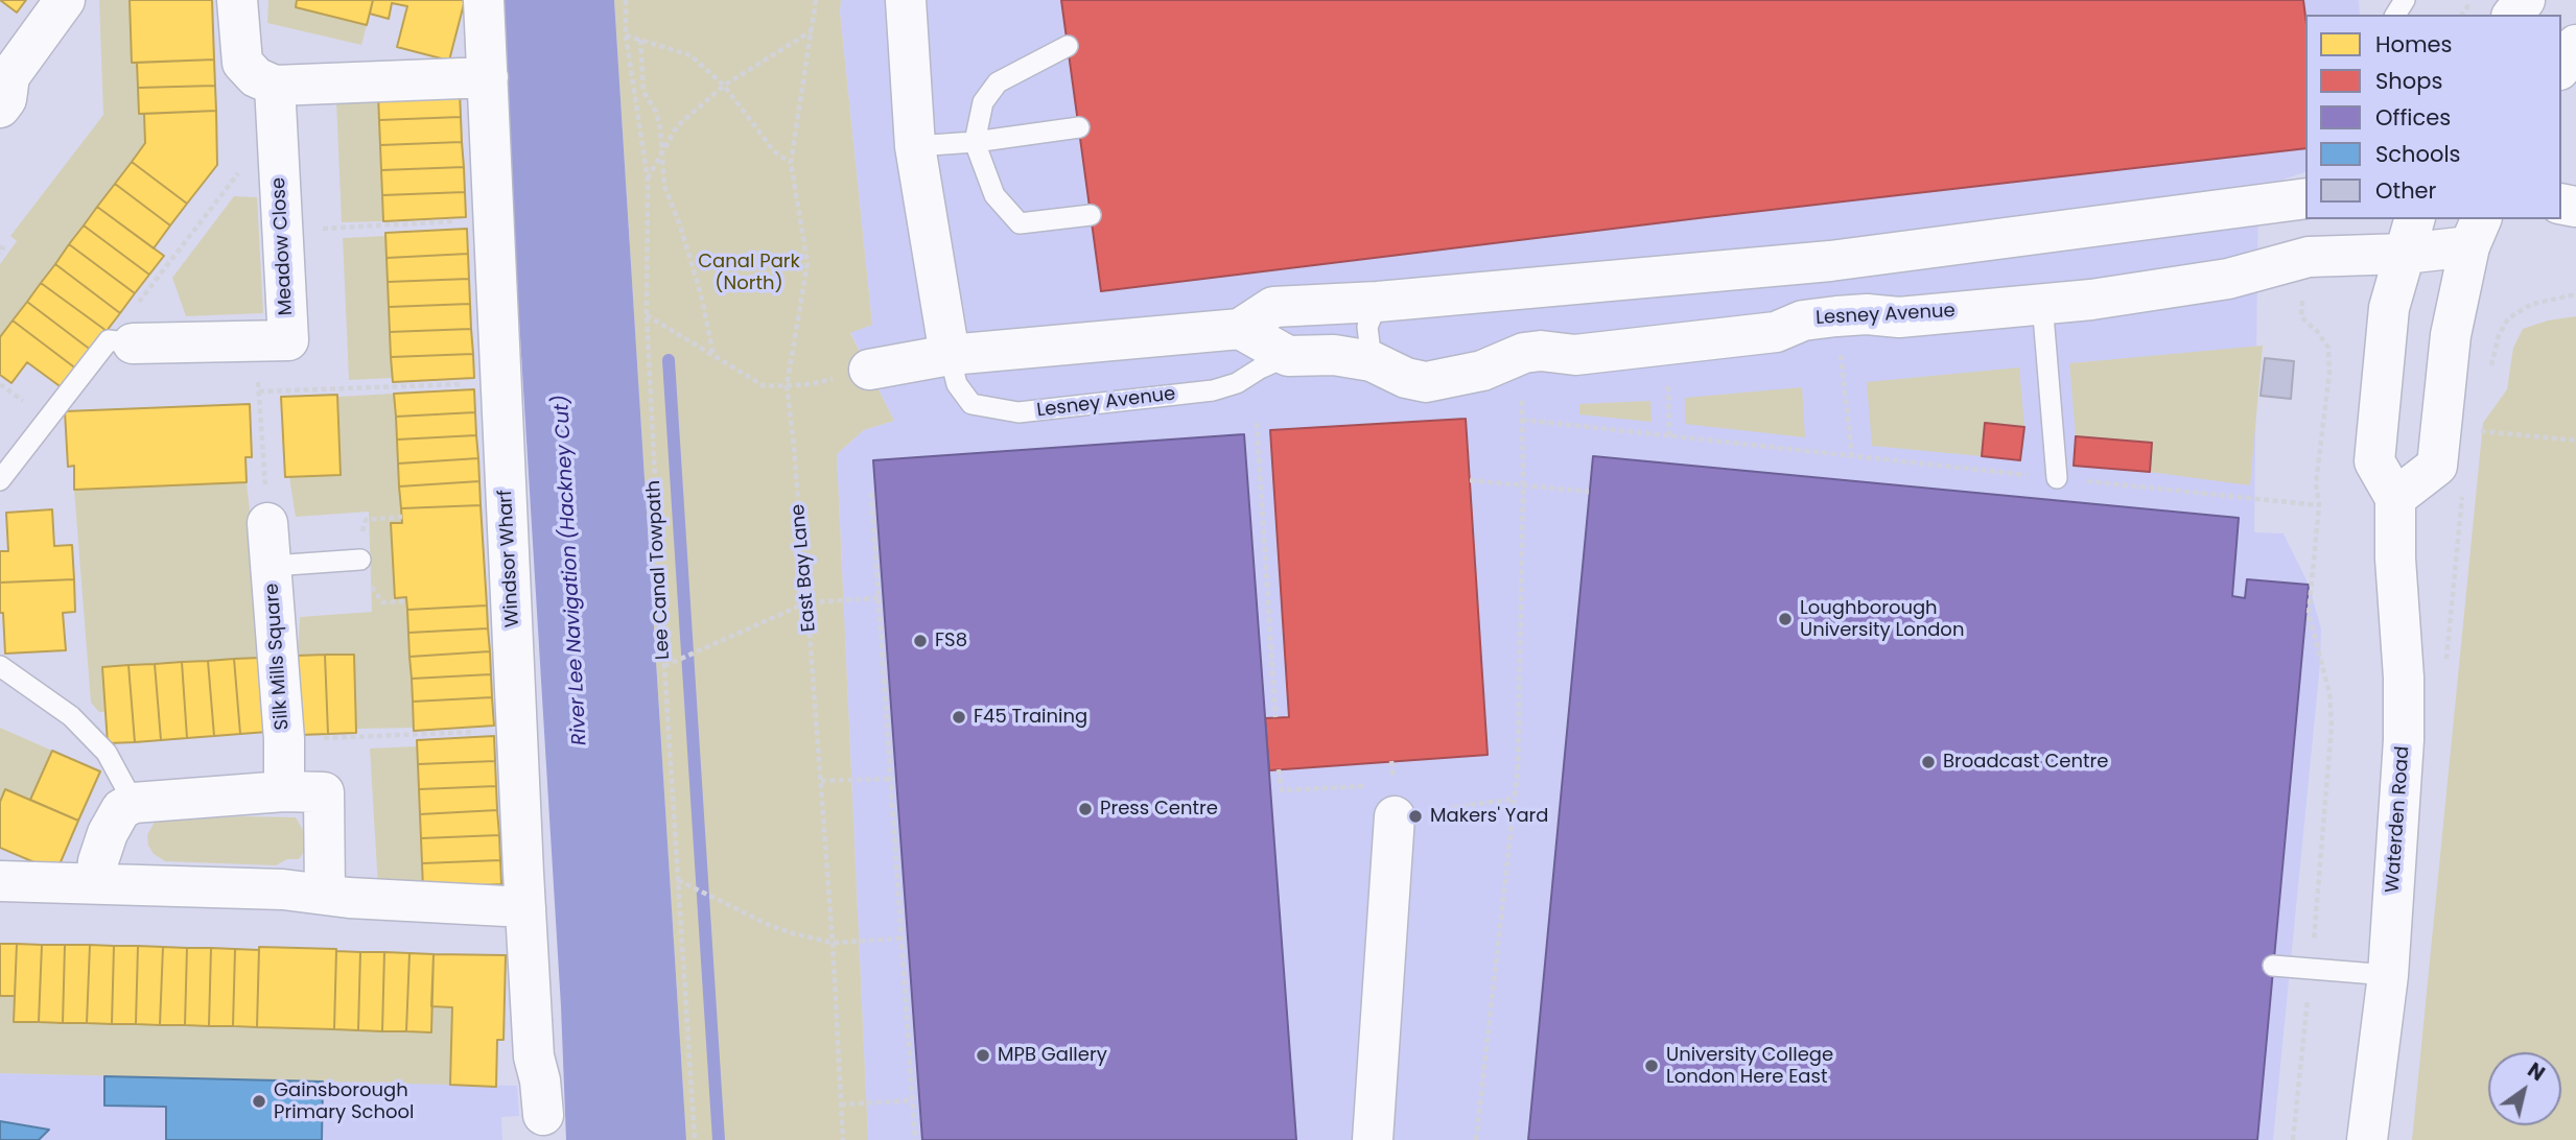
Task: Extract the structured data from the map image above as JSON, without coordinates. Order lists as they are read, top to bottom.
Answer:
{
  "streets": {
    "street": [
      "Meadow Close",
      "Lesney Avenue",
      "Windsor Wharf",
      "Silk Mills Square",
      "Waterden Road"
    ],
    "path": ["East Bay Lane", "Lee Canal Towpath"]
  },
  "crossings": [
    ["Lesney Avenue", "Waterden Road"]
  ],
  "water": ["River Lee Navigation (Hackney Cut)"],
  "parks": ["Canal Park (North)"],
  "places": [
    "Loughborough University London",
    "FS8",
    "F45 Training",
    "Broadcast Centre",
    "Press Centre",
    "Makers' Yard",
    "MPB Gallery",
    "University College London Here East",
    "Gainsborough Primary School"
  ],
  "legend": [
    "Homes",
    "Shops",
    "Offices",
    "Schools",
    "Other"
  ],
  "north": "top right"
}
